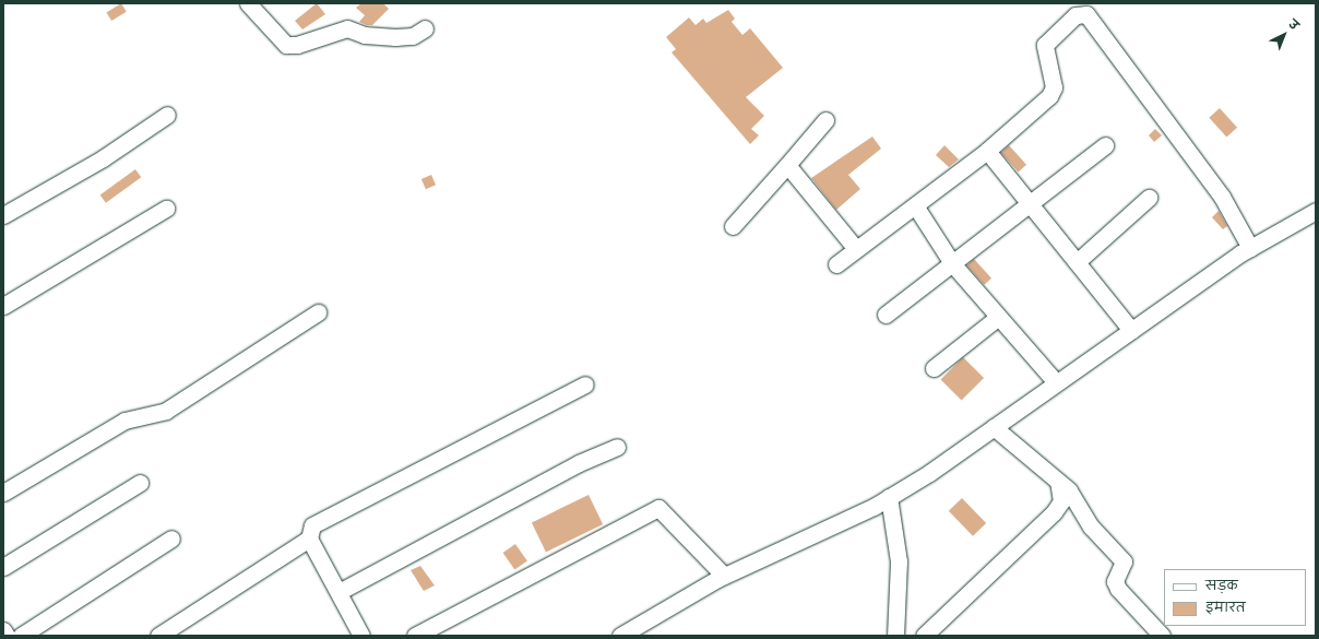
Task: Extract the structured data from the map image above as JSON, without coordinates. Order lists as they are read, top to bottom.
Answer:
{
  "legend": ["सड़क", "इमारत"],
  "north": "top right"
}
